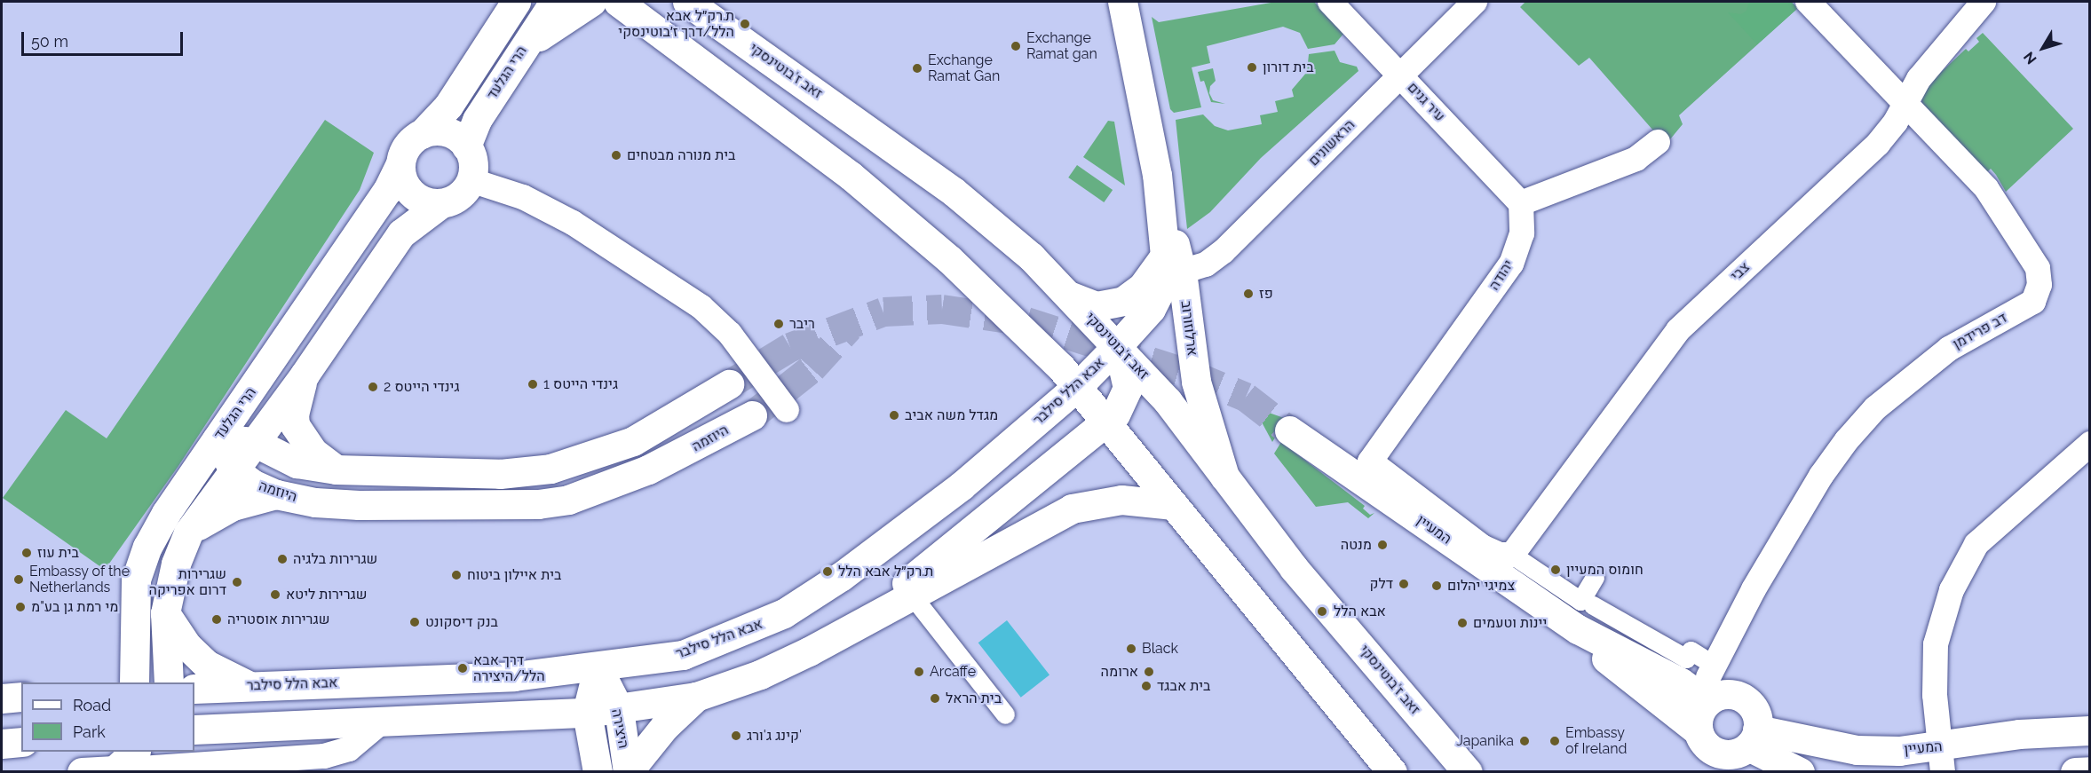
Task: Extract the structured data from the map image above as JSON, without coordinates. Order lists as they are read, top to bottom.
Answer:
{
  "streets": {
    "street": [
      "זאב ז'בוטינסקי",
      "הרי הגלעד",
      "עיר גנים",
      "הראשונים",
      "צבי",
      "יהודה",
      "ארלוזורוב",
      "דב פרידמן",
      "אבא הלל סילבר",
      "היוזמה",
      "המעיין",
      "היצירה"
    ]
  },
  "crossings": [
    ["זאב ז'בוטינסקי", "ארלוזורוב"],
    ["זאב ז'בוטינסקי", "אבא הלל סילבר"],
    ["הרי הגלעד", "היוזמה"],
    ["עיר גנים", "הראשונים"],
    ["עיר גנים", "יהודה"],
    ["הראשונים", "ארלוזורוב"],
    ["צבי", "דב פרידמן"],
    ["צבי", "המעיין"],
    ["יהודה", "המעיין"],
    ["ארלוזורוב", "אבא הלל סילבר"],
    ["דב פרידמן", "המעיין"],
    ["אבא הלל סילבר", "היצירה"]
  ],
  "places": [
    "ת.רק״ל אבא הלל/דרך ז׳בוטינסקי",
    "Exchange Ramat gan",
    "בית דורון",
    "Exchange Ramat Gan",
    "בית מנורה מבטחים",
    "פז",
    "ריבר",
    "גינדי הייטס 1",
    "גינדי הייטס 2",
    "מגדל משה אביב",
    "מנטה",
    "בית עוז",
    "שגרירות בלגיה",
    "חומוס המעיין",
    "ת.רק״ל אבא הלל",
    "בית איילון ביטוח",
    "Embassy of the Netherlands",
    "שגרירות דרום אפריקה",
    "דלק",
    "צמיגי יהלום",
    "שגרירות ליטא",
    "מי רמת גן בע\"מ",
    "אבא הלל",
    "שגרירות אוסטריה",
    "בנק דיסקונט",
    "יינות וטעמים",
    "Black",
    "דרך אבא הלל/היצירה",
    "Arcaffe",
    "ארומה",
    "בית אבגד",
    "בית הראל",
    "קינג ג'ורג'",
    "Japanika",
    "Embassy of Ireland"
  ],
  "legend": ["Road", "Park"],
  "scale_bar": "50 m",
  "north": "bottom left"
}
